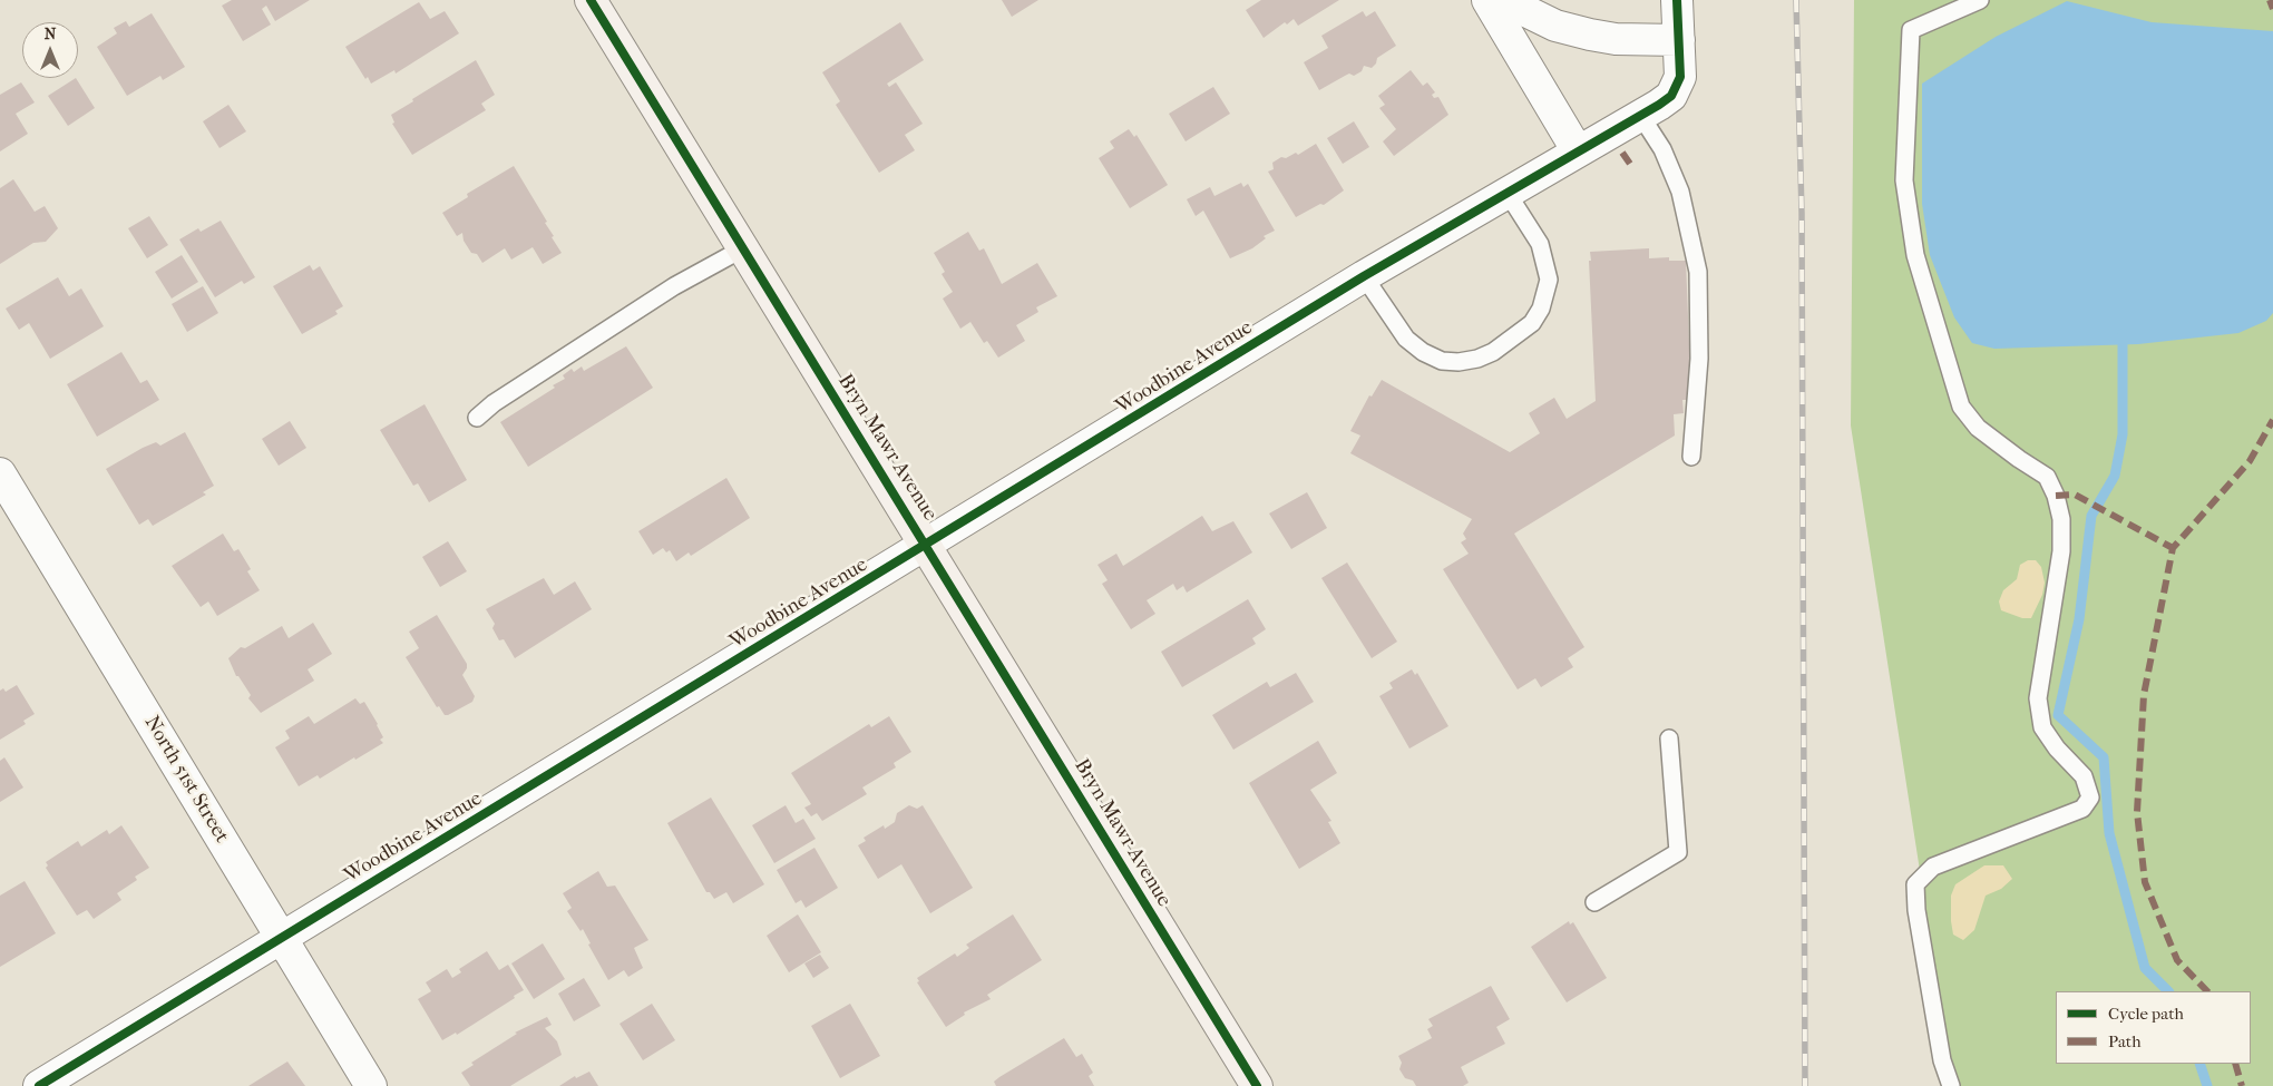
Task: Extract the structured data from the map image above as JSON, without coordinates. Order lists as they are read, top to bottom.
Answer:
{
  "streets": {
    "street": ["Woodbine Avenue", "Bryn Mawr Avenue", "North 51st Street"]
  },
  "crossings": [
    ["Woodbine Avenue", "Bryn Mawr Avenue"],
    ["Woodbine Avenue", "North 51st Street"]
  ],
  "legend": ["Cycle path", "Path"],
  "north": "top"
}
